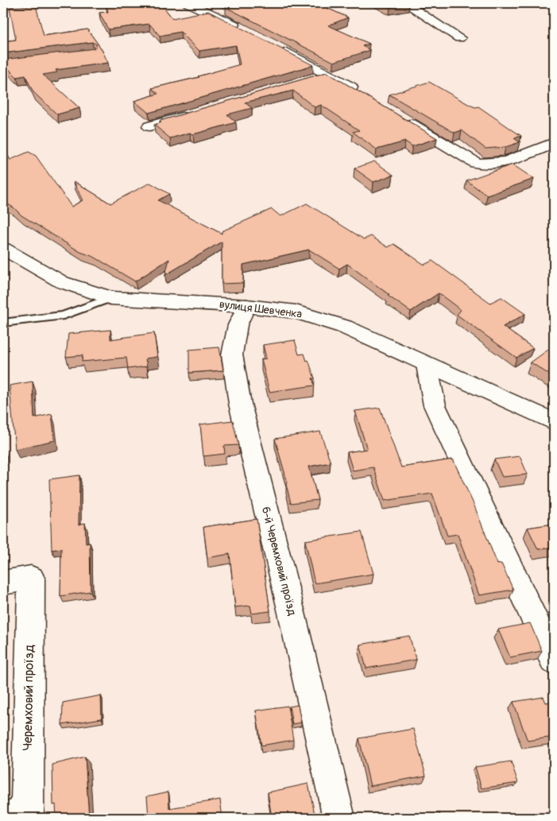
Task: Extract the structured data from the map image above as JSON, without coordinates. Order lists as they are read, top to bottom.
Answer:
{
  "streets": {
    "street": ["вулиця Шевченка", "6-й Черемховий проїзд", "Черемховий проїзд"]
  },
  "crossings": [
    ["вулиця Шевченка", "6-й Черемховий проїзд"]
  ]
}
